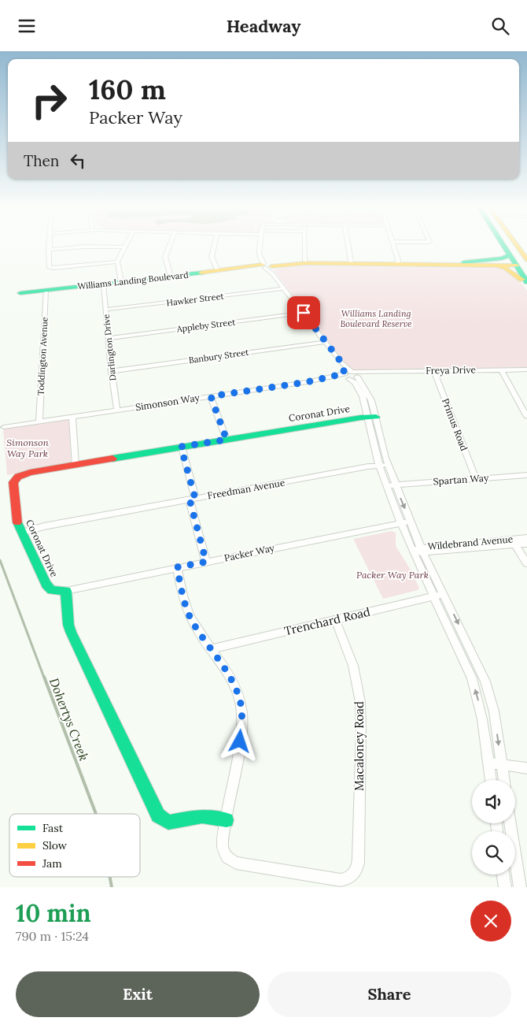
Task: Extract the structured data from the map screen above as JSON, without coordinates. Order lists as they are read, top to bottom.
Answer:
{
  "streets": {
    "main road": ["Williams Landing Boulevard", "Coronat Drive"],
    "street": [
      "Hawker Street",
      "Appleby Street",
      "Darlington Drive",
      "Toddington Avenue",
      "Banbury Street",
      "Freya Drive",
      "Simonson Way",
      "Primus Road",
      "Spartan Way",
      "Freedman Avenue",
      "Wildebrand Avenue",
      "Packer Way",
      "Trenchard Road",
      "Macaloney Road"
    ]
  },
  "crossings": [
    ["Williams Landing Boulevard", "Darlington Drive"],
    ["Williams Landing Boulevard", "Toddington Avenue"],
    ["Hawker Street", "Darlington Drive"],
    ["Appleby Street", "Darlington Drive"],
    ["Darlington Drive", "Banbury Street"],
    ["Darlington Drive", "Simonson Way"],
    ["Toddington Avenue", "Simonson Way"],
    ["Freya Drive", "Simonson Way"],
    ["Freya Drive", "Primus Road"],
    ["Coronat Drive", "Freedman Avenue"],
    ["Coronat Drive", "Packer Way"],
    ["Primus Road", "Spartan Way"],
    ["Trenchard Road", "Macaloney Road"]
  ],
  "water": ["Dohertys Creek"],
  "parks": ["Williams Landing Boulevard Reserve", "Simonson Way Park", "Packer Way Park"],
  "legend": ["Fast", "Slow", "Jam"],
  "page": {
    "header": "Headway",
    "turn": ["160 m", "Packer Way"],
    "then": "Then",
    "heading": ["10 min", "790 m · 15:24"],
    "buttons": ["Exit", "Share"]
  }
}
